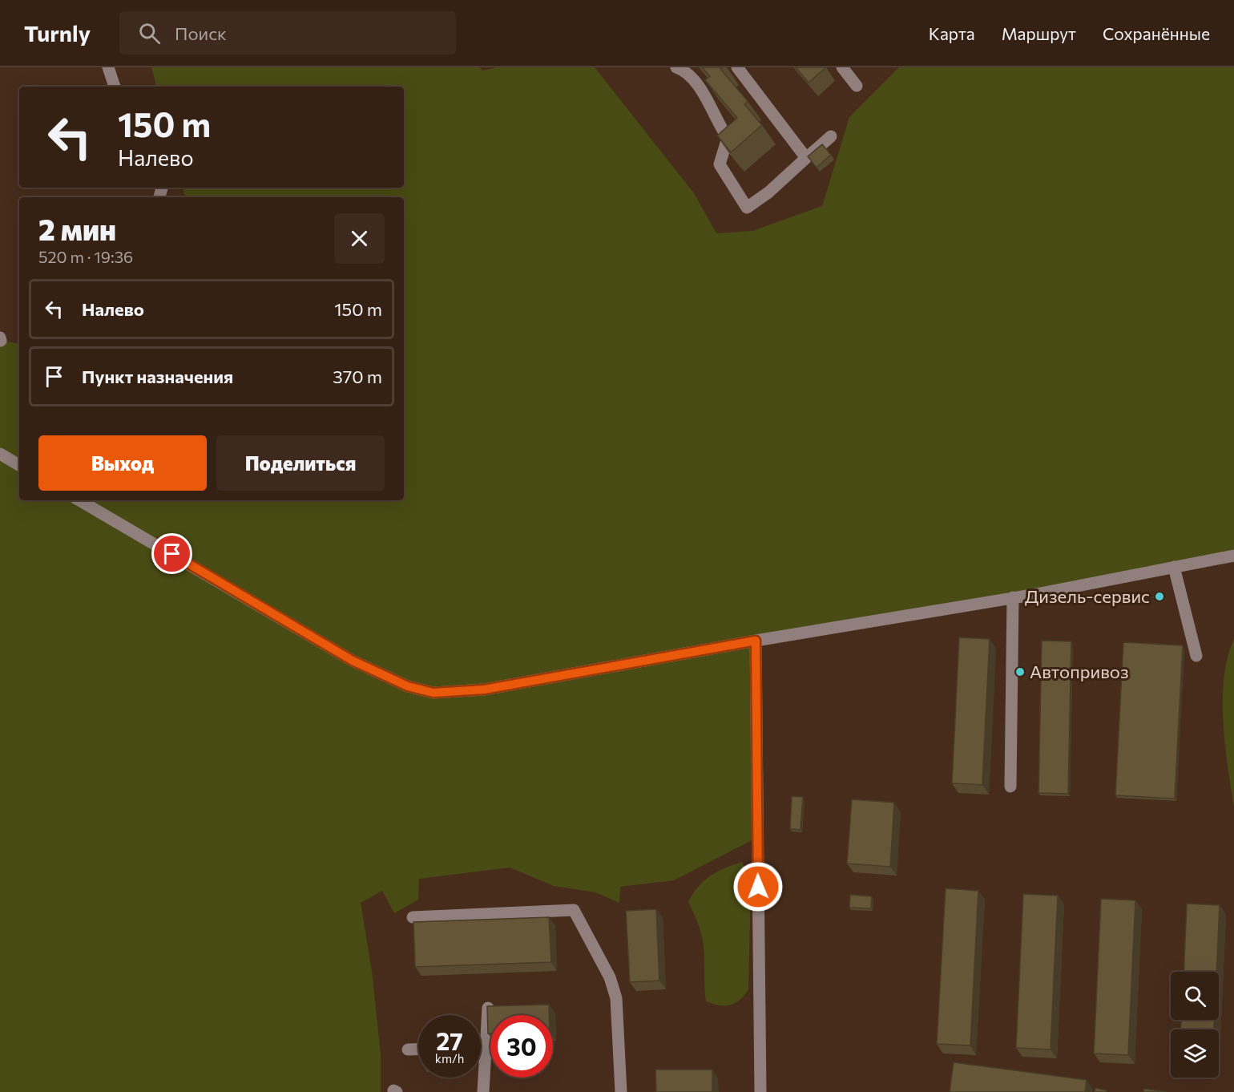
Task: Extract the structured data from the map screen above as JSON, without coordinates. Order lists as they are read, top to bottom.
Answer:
{
  "places": ["Дизель-сервис", "Автопривоз"],
  "page": {
    "header": "Turnly",
    "search": "Поиск",
    "nav": ["Карта", "Маршрут", "Сохранённые"],
    "turn": ["150 m", "Налево"],
    "heading": ["2 мин", "520 m · 19:36"],
    "list": [
      {
        "name": "Налево",
        "value": "150 m"
      },
      {
        "name": "Пункт назначения",
        "value": "370 m"
      }
    ],
    "buttons": ["Выход", "Поделиться"],
    "speed": "27 km/h",
    "limit": "30"
  }
}
